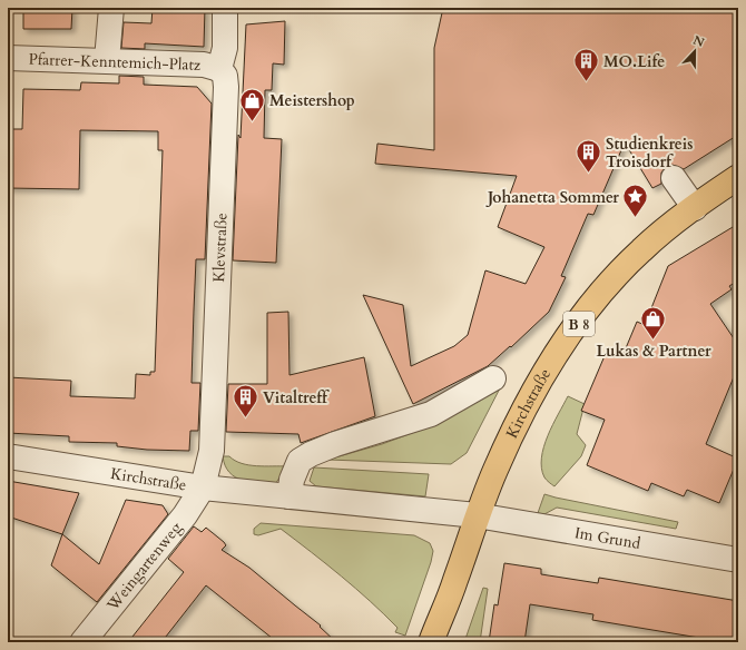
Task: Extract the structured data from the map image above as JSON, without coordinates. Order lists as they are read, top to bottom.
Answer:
{
  "streets": {
    "main road": ["B 8", "Kirchstraße"],
    "street": [
      "Pfarrer-Kenntemich-Platz",
      "Klevstraße",
      "Im Grund",
      "Weingartenweg"
    ]
  },
  "crossings": [
    ["Pfarrer-Kenntemich-Platz", "Klevstraße"],
    ["Klevstraße", "Kirchstraße"],
    ["Klevstraße", "Weingartenweg"],
    ["B 8", "Kirchstraße"],
    ["B 8", "Im Grund"],
    ["Kirchstraße", "Im Grund"],
    ["Kirchstraße", "Weingartenweg"]
  ],
  "places": {
    "building": ["MO.Life", "Studienkreis Troisdorf", "Vitaltreff"],
    "shop": ["Meistershop", "Lukas & Partner"],
    "place": ["Johanetta Sommer"]
  },
  "north": "top"
}
